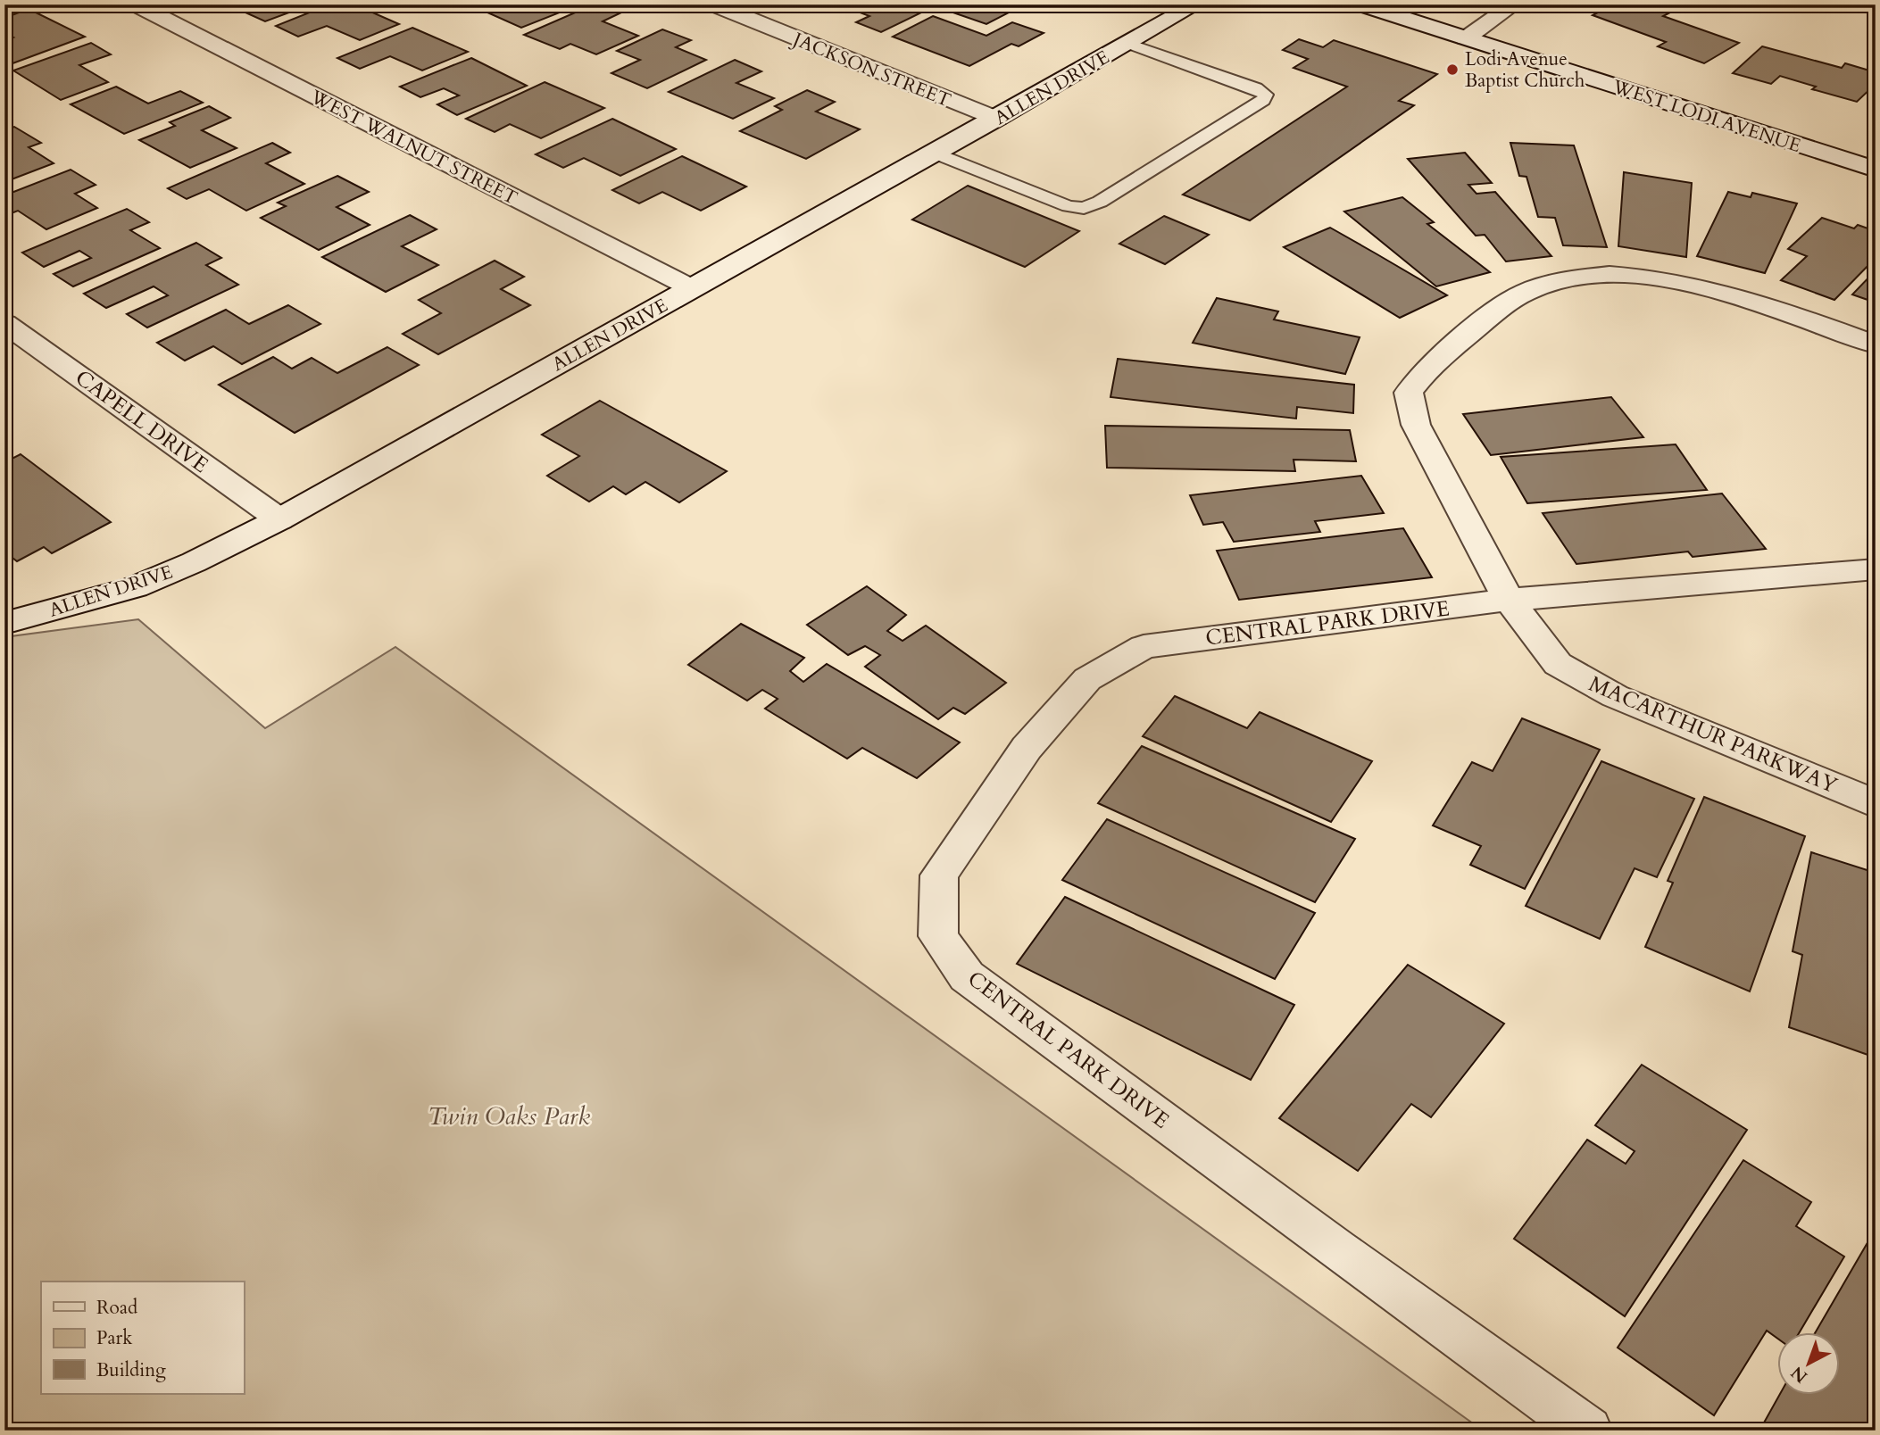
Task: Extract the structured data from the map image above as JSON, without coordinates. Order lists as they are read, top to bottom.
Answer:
{
  "streets": {
    "street": [
      "JACKSON STREET",
      "ALLEN DRIVE",
      "WEST LODI AVENUE",
      "WEST WALNUT STREET",
      "CAPELL DRIVE",
      "CENTRAL PARK DRIVE",
      "MACARTHUR PARKWAY"
    ]
  },
  "crossings": [
    ["JACKSON STREET", "ALLEN DRIVE"],
    ["ALLEN DRIVE", "WEST WALNUT STREET"],
    ["ALLEN DRIVE", "CAPELL DRIVE"],
    ["CENTRAL PARK DRIVE", "MACARTHUR PARKWAY"]
  ],
  "parks": ["Twin Oaks Park"],
  "places": ["Lodi Avenue Baptist Church"],
  "legend": ["Road", "Park", "Building"],
  "north": "bottom left"
}
